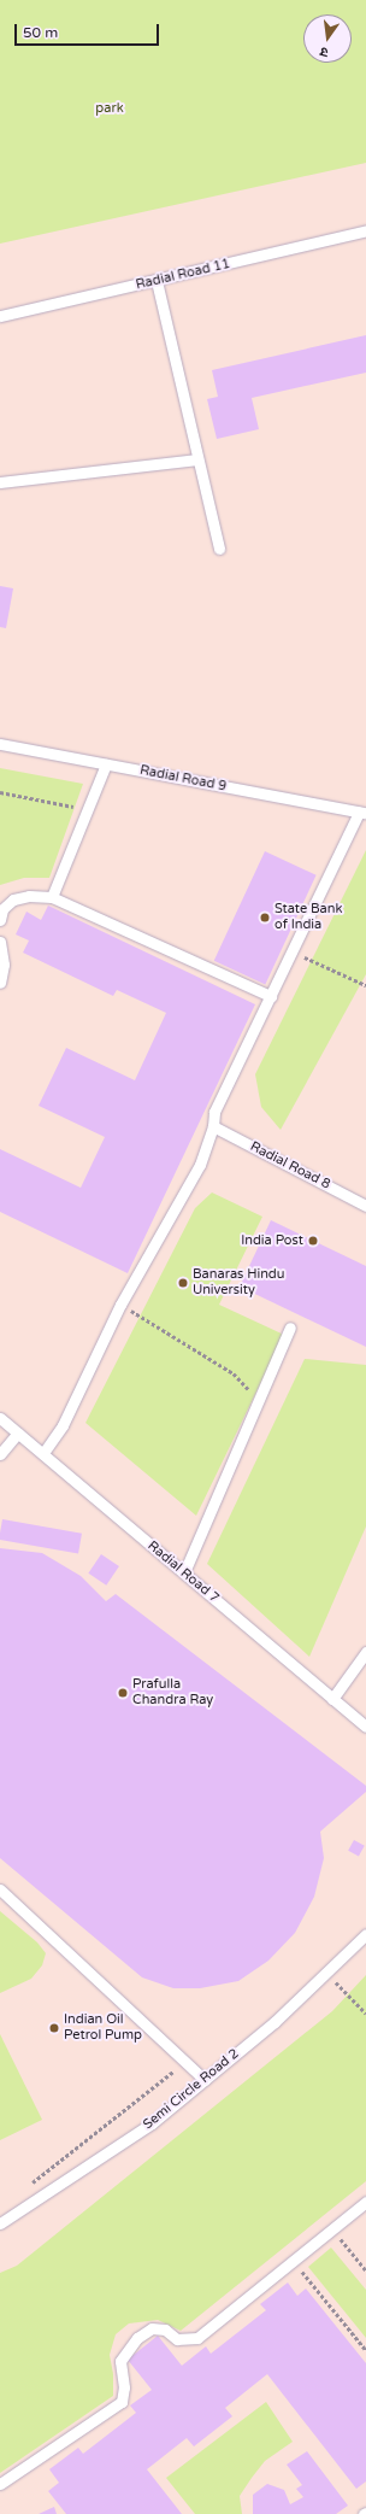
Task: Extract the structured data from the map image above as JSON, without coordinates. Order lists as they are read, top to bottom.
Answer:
{
  "streets": {
    "lane": [
      "Radial Road 11",
      "Radial Road 9",
      "Radial Road 8",
      "Radial Road 7",
      "Semi Circle Road 2"
    ]
  },
  "parks": ["park"],
  "places": [
    "State Bank of India",
    "India Post",
    "Banaras Hindu University",
    "Prafulla Chandra Ray",
    "Indian Oil Petrol Pump"
  ],
  "scale_bar": "50 m",
  "north": "bottom"
}
